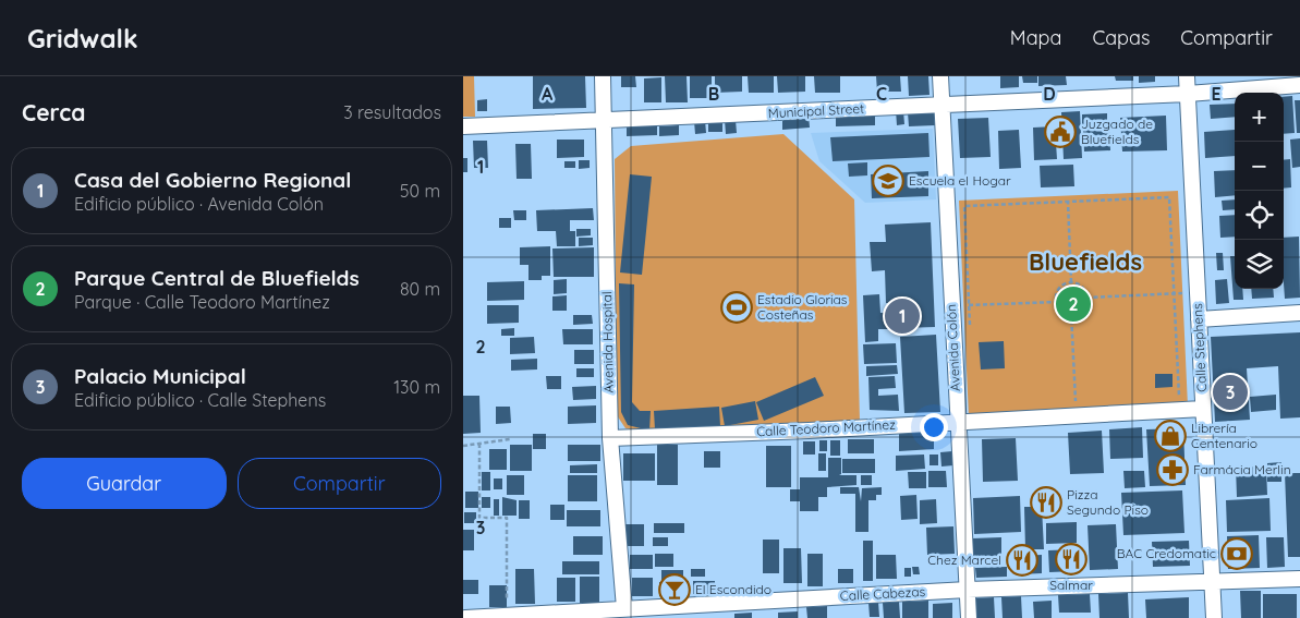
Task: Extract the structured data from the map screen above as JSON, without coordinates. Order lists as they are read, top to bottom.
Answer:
{
  "streets": {
    "street": [
      "Municipal Street",
      "Avenida Hospital",
      "Avenida Colón",
      "Calle Stephens",
      "Calle Teodoro Martínez",
      "Calle Cabezas"
    ]
  },
  "crossings": [
    ["Municipal Street", "Avenida Hospital"],
    ["Municipal Street", "Avenida Colón"],
    ["Municipal Street", "Calle Stephens"],
    ["Avenida Hospital", "Calle Teodoro Martínez"],
    ["Avenida Hospital", "Calle Cabezas"],
    ["Avenida Colón", "Calle Teodoro Martínez"],
    ["Avenida Colón", "Calle Cabezas"],
    ["Calle Stephens", "Calle Teodoro Martínez"],
    ["Calle Stephens", "Calle Cabezas"]
  ],
  "districts": ["Bluefields"],
  "places": {
    "public building": ["Juzgado de Bluefields"],
    "school or university": ["Escuela el Hogar"],
    "sports": ["Estadio Glorias Costeñas"],
    "shop": ["Librería Centenario"],
    "pharmacy": ["Farmácia Merlin"],
    "restaurant": ["Pizza Segundo Piso", "Salmar", "Chez Marcel"],
    "bank": ["BAC Credomatic"],
    "bar": ["El Escondido"]
  },
  "page": {
    "header": "Gridwalk",
    "nav": ["Mapa", "Capas", "Compartir"],
    "heading": ["Cerca", "3 resultados"],
    "map_buttons": ["+", "−"],
    "list": [
      {
        "mark": "1",
        "name": "Casa del Gobierno Regional",
        "note": "Edificio público · Avenida Colón",
        "value": "50 m"
      },
      {
        "mark": "2",
        "name": "Parque Central de Bluefields",
        "note": "Parque · Calle Teodoro Martínez",
        "value": "80 m"
      },
      {
        "mark": "3",
        "name": "Palacio Municipal",
        "note": "Edificio público · Calle Stephens",
        "value": "130 m"
      }
    ],
    "pins": ["2", "1", "3"],
    "buttons": ["Guardar", "Compartir"]
  },
  "grid": {
    "columns": [
      "A",
      "B",
      "C",
      "D",
      "E"
    ],
    "rows": ["1", "2", "3"]
  }
}
